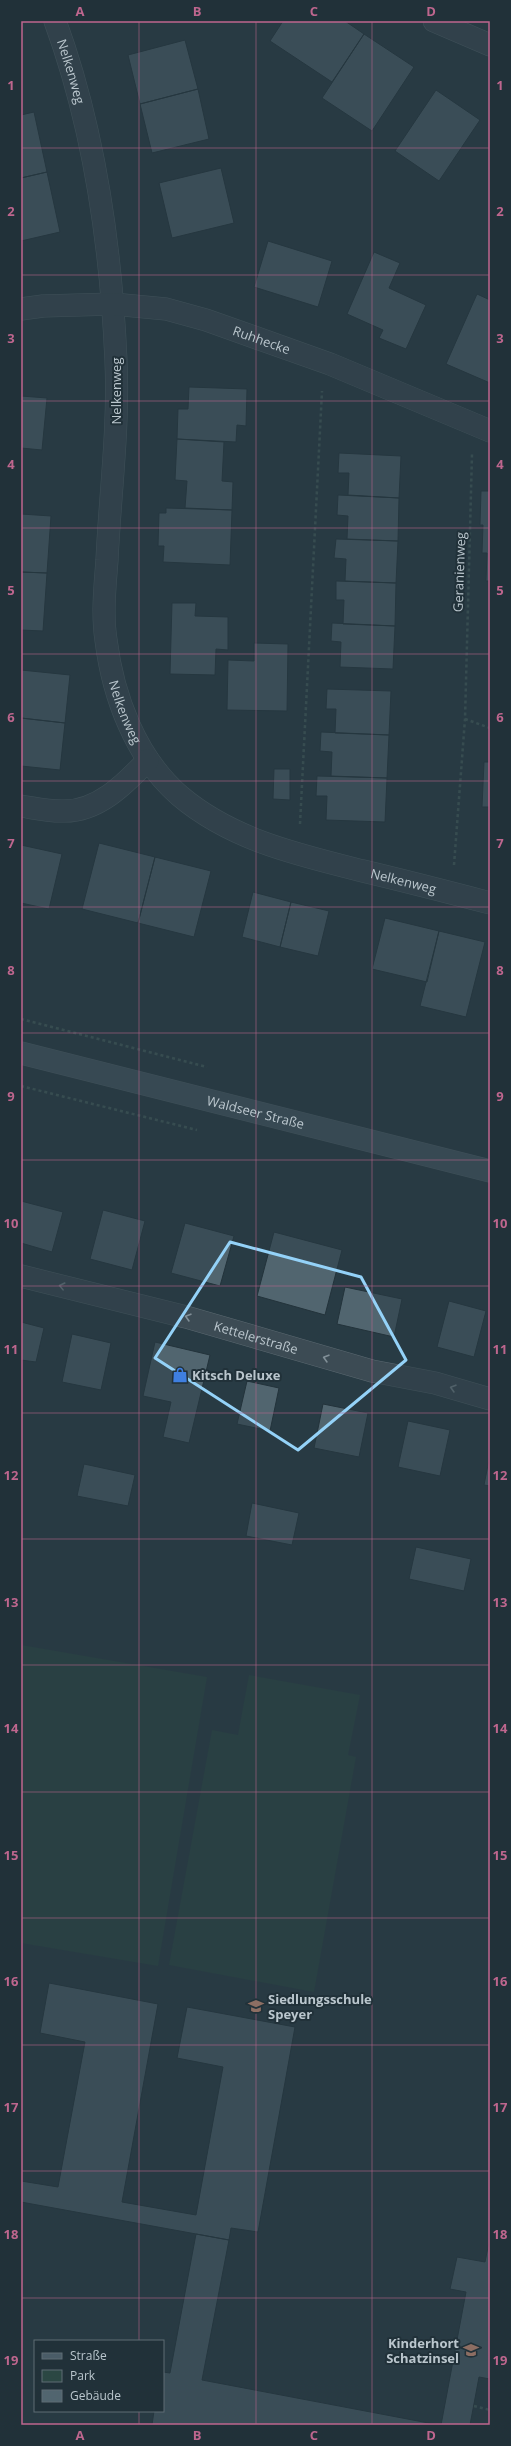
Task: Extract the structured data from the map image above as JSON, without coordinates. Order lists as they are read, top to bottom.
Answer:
{
  "streets": {
    "main road": ["Waldseer Straße"],
    "street": ["Nelkenweg", "Ruhhecke", "Kettelerstraße"],
    "path": ["Geranienweg"]
  },
  "crossings": [
    ["Nelkenweg", "Ruhhecke"],
    ["Nelkenweg", "Geranienweg"],
    ["Ruhhecke", "Geranienweg"]
  ],
  "one_way": ["Kettelerstraße"],
  "places": {
    "shop": ["Kitsch Deluxe"],
    "school or university": ["Siedlungsschule Speyer", "Kinderhort Schatzinsel"]
  },
  "legend": ["Straße", "Park", "Gebäude"],
  "grid": {
    "columns": [
      "A",
      "B",
      "C",
      "D"
    ],
    "rows": [
      "1",
      "2",
      "3",
      "4",
      "5",
      "6",
      "7",
      "8",
      "9",
      "10",
      "11",
      "12",
      "13",
      "14",
      "15",
      "16",
      "17",
      "18",
      "19"
    ]
  }
}
